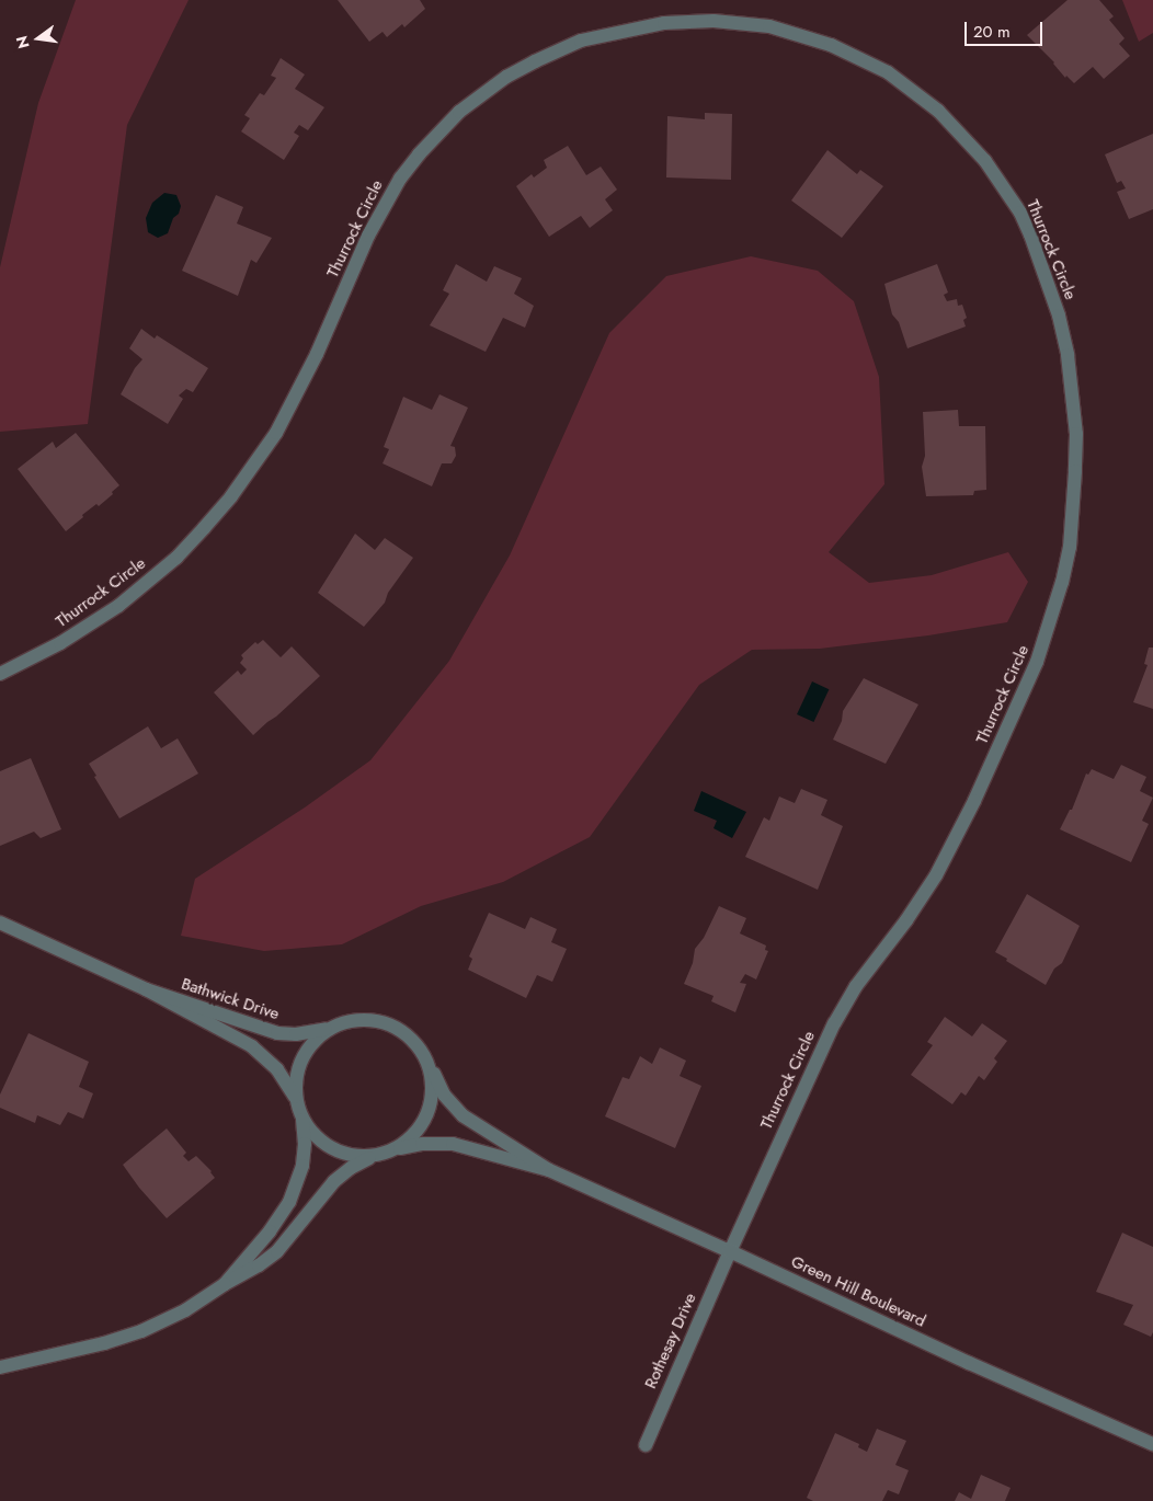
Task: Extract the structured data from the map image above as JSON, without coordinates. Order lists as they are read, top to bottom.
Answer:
{
  "streets": {
    "street": [
      "Thurrock Circle",
      "Bathwick Drive",
      "Green Hill Boulevard",
      "Rothesay Drive"
    ]
  },
  "crossings": [
    ["Thurrock Circle", "Green Hill Boulevard"],
    ["Thurrock Circle", "Rothesay Drive"],
    ["Bathwick Drive", "Green Hill Boulevard"],
    ["Green Hill Boulevard", "Rothesay Drive"]
  ],
  "scale_bar": "20 m",
  "north": "left"
}
